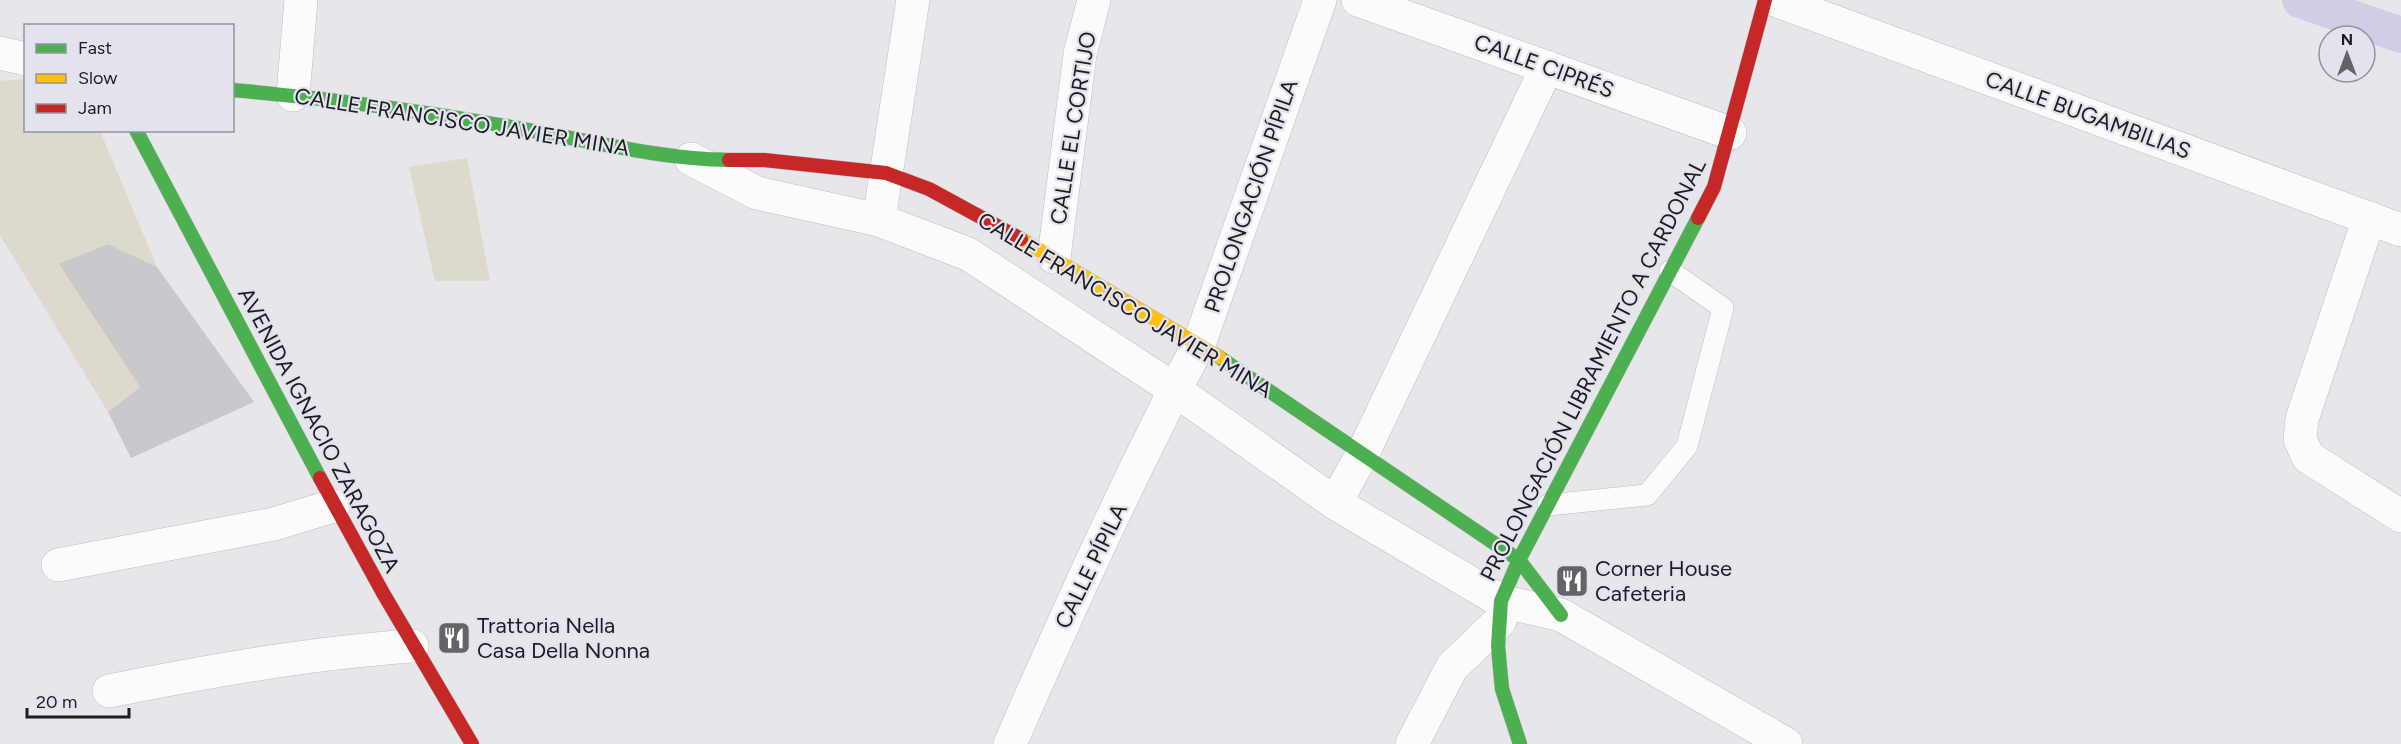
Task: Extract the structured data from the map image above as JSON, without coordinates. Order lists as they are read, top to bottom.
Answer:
{
  "streets": {
    "street": [
      "CALLE CIPRÉS",
      "CALLE BUGAMBILIAS",
      "CALLE FRANCISCO JAVIER MINA",
      "CALLE EL CORTIJO",
      "PROLONGACIÓN PÍPILA",
      "PROLONGACIÓN LIBRAMIENTO A CARDONAL",
      "AVENIDA IGNACIO ZARAGOZA",
      "CALLE PÍPILA"
    ]
  },
  "crossings": [
    ["CALLE CIPRÉS", "PROLONGACIÓN LIBRAMIENTO A CARDONAL"],
    ["CALLE FRANCISCO JAVIER MINA", "CALLE EL CORTIJO"],
    ["CALLE FRANCISCO JAVIER MINA", "PROLONGACIÓN PÍPILA"],
    ["CALLE FRANCISCO JAVIER MINA", "PROLONGACIÓN LIBRAMIENTO A CARDONAL"],
    ["CALLE FRANCISCO JAVIER MINA", "CALLE PÍPILA"],
    ["PROLONGACIÓN PÍPILA", "CALLE PÍPILA"]
  ],
  "places": {
    "restaurant": ["Corner House Cafeteria", "Trattoria Nella Casa Della Nonna"]
  },
  "legend": ["Fast", "Slow", "Jam"],
  "scale_bar": "20 m",
  "north": "top"
}
